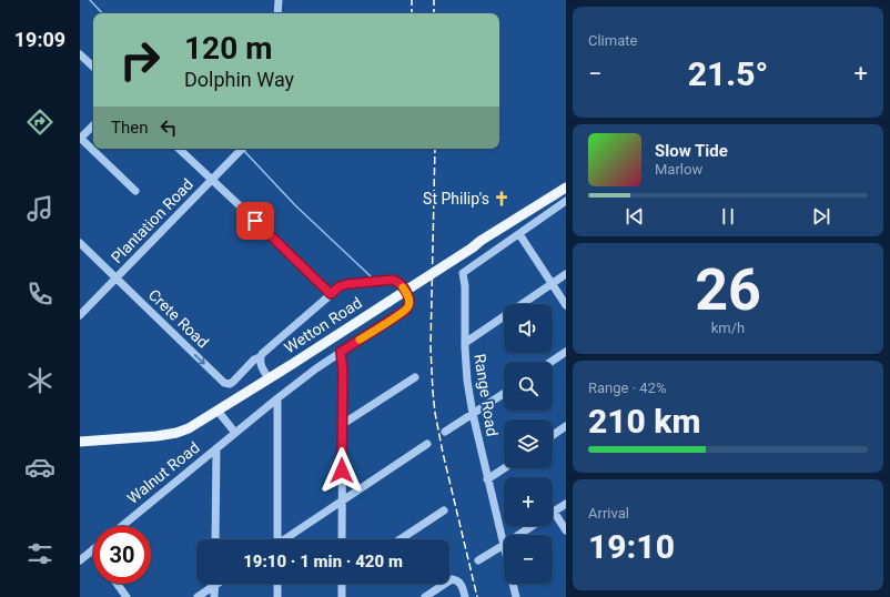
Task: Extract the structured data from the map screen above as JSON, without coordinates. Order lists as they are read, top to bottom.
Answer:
{
  "streets": {
    "main road": ["Wetton Road"],
    "street": [
      "Plantation Road",
      "Crete Road",
      "Range Road",
      "Walnut Road"
    ]
  },
  "crossings": [
    ["Plantation Road", "Crete Road"]
  ],
  "one_way": ["Crete Road"],
  "places": {
    "church": ["St Philip's"]
  },
  "page": {
    "tabs": "19:09",
    "tile": [
      "Climate",
      ["26", "km/h"],
      ["Range · 42%", "210 km"],
      ["Arrival", "19:10"]
    ],
    "turn": ["120 m", "Dolphin Way"],
    "heat": ["−", "21.5°", "+"],
    "then": "Then",
    "song": ["Slow Tide", "Marlow"],
    "map_buttons": ["+", "−"],
    "limit": "30",
    "trip": "19:10 · 1 min · 420 m"
  }
}
